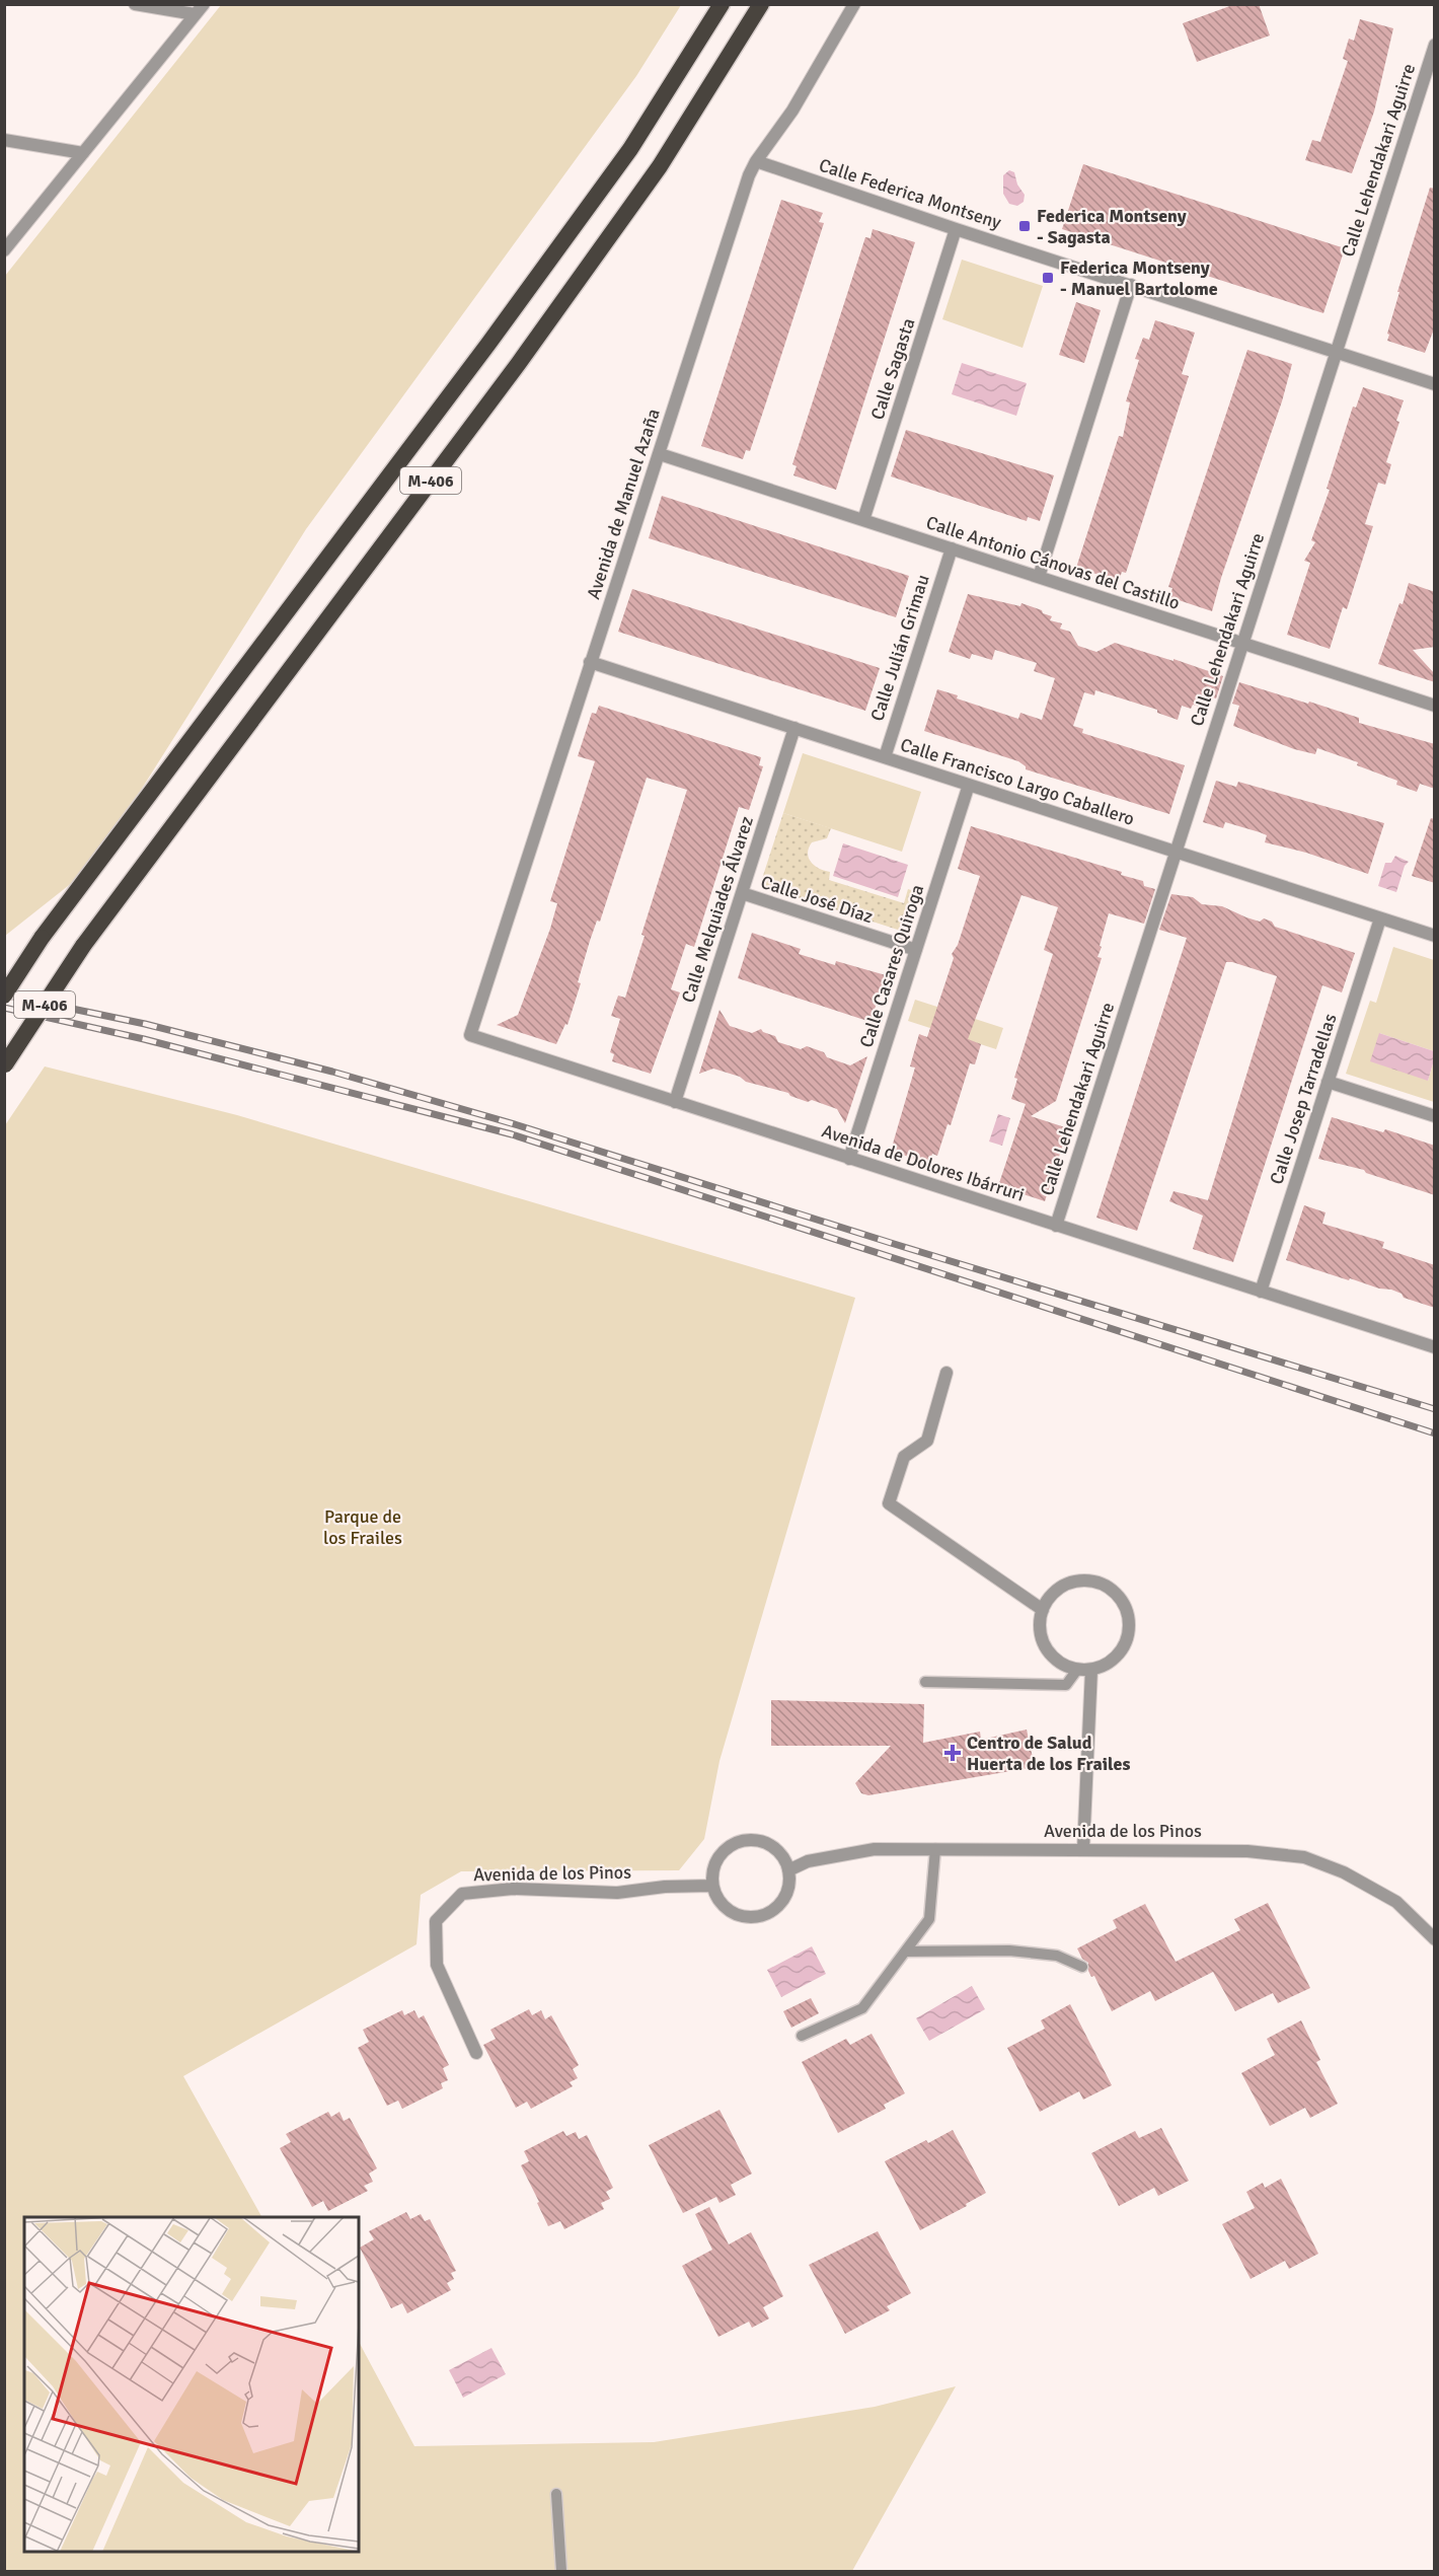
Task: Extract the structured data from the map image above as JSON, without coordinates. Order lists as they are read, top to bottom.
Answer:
{
  "streets": {
    "highway": ["M-406"],
    "street": [
      "Calle Lehendakari Aguirre",
      "Calle Federica Montseny",
      "Calle Sagasta",
      "Avenida de Manuel Azaña",
      "Calle Antonio Cánovas del Castillo",
      "Calle Julián Grimau",
      "Calle Francisco Largo Caballero",
      "Calle José Díaz",
      "Calle Melquiades Álvarez",
      "Calle Casares Quiroga",
      "Calle Josep Tarradellas",
      "Avenida de Dolores Ibárruri",
      "Avenida de los Pinos"
    ]
  },
  "crossings": [
    ["Calle Lehendakari Aguirre", "Calle Federica Montseny"],
    ["Calle Lehendakari Aguirre", "Calle Antonio Cánovas del Castillo"],
    ["Calle Lehendakari Aguirre", "Calle Francisco Largo Caballero"],
    ["Calle Lehendakari Aguirre", "Avenida de Dolores Ibárruri"],
    ["Calle Federica Montseny", "Calle Sagasta"],
    ["Calle Federica Montseny", "Avenida de Manuel Azaña"],
    ["Calle Sagasta", "Calle Antonio Cánovas del Castillo"],
    ["Avenida de Manuel Azaña", "Calle Antonio Cánovas del Castillo"],
    ["Avenida de Manuel Azaña", "Calle Francisco Largo Caballero"],
    ["Avenida de Manuel Azaña", "Avenida de Dolores Ibárruri"],
    ["Calle Antonio Cánovas del Castillo", "Calle Julián Grimau"],
    ["Calle Julián Grimau", "Calle Francisco Largo Caballero"],
    ["Calle Francisco Largo Caballero", "Calle Melquiades Álvarez"],
    ["Calle Francisco Largo Caballero", "Calle Casares Quiroga"],
    ["Calle Francisco Largo Caballero", "Calle Josep Tarradellas"],
    ["Calle José Díaz", "Calle Melquiades Álvarez"],
    ["Calle José Díaz", "Calle Casares Quiroga"],
    ["Calle Melquiades Álvarez", "Avenida de Dolores Ibárruri"],
    ["Calle Casares Quiroga", "Avenida de Dolores Ibárruri"],
    ["Calle Josep Tarradellas", "Avenida de Dolores Ibárruri"]
  ],
  "parks": ["Parque de los Frailes"],
  "places": {
    "transit": ["Federica Montseny - Sagasta", "Federica Montseny - Manuel Bartolome"],
    "health": ["Centro de Salud Huerta de los Frailes"]
  }
}
